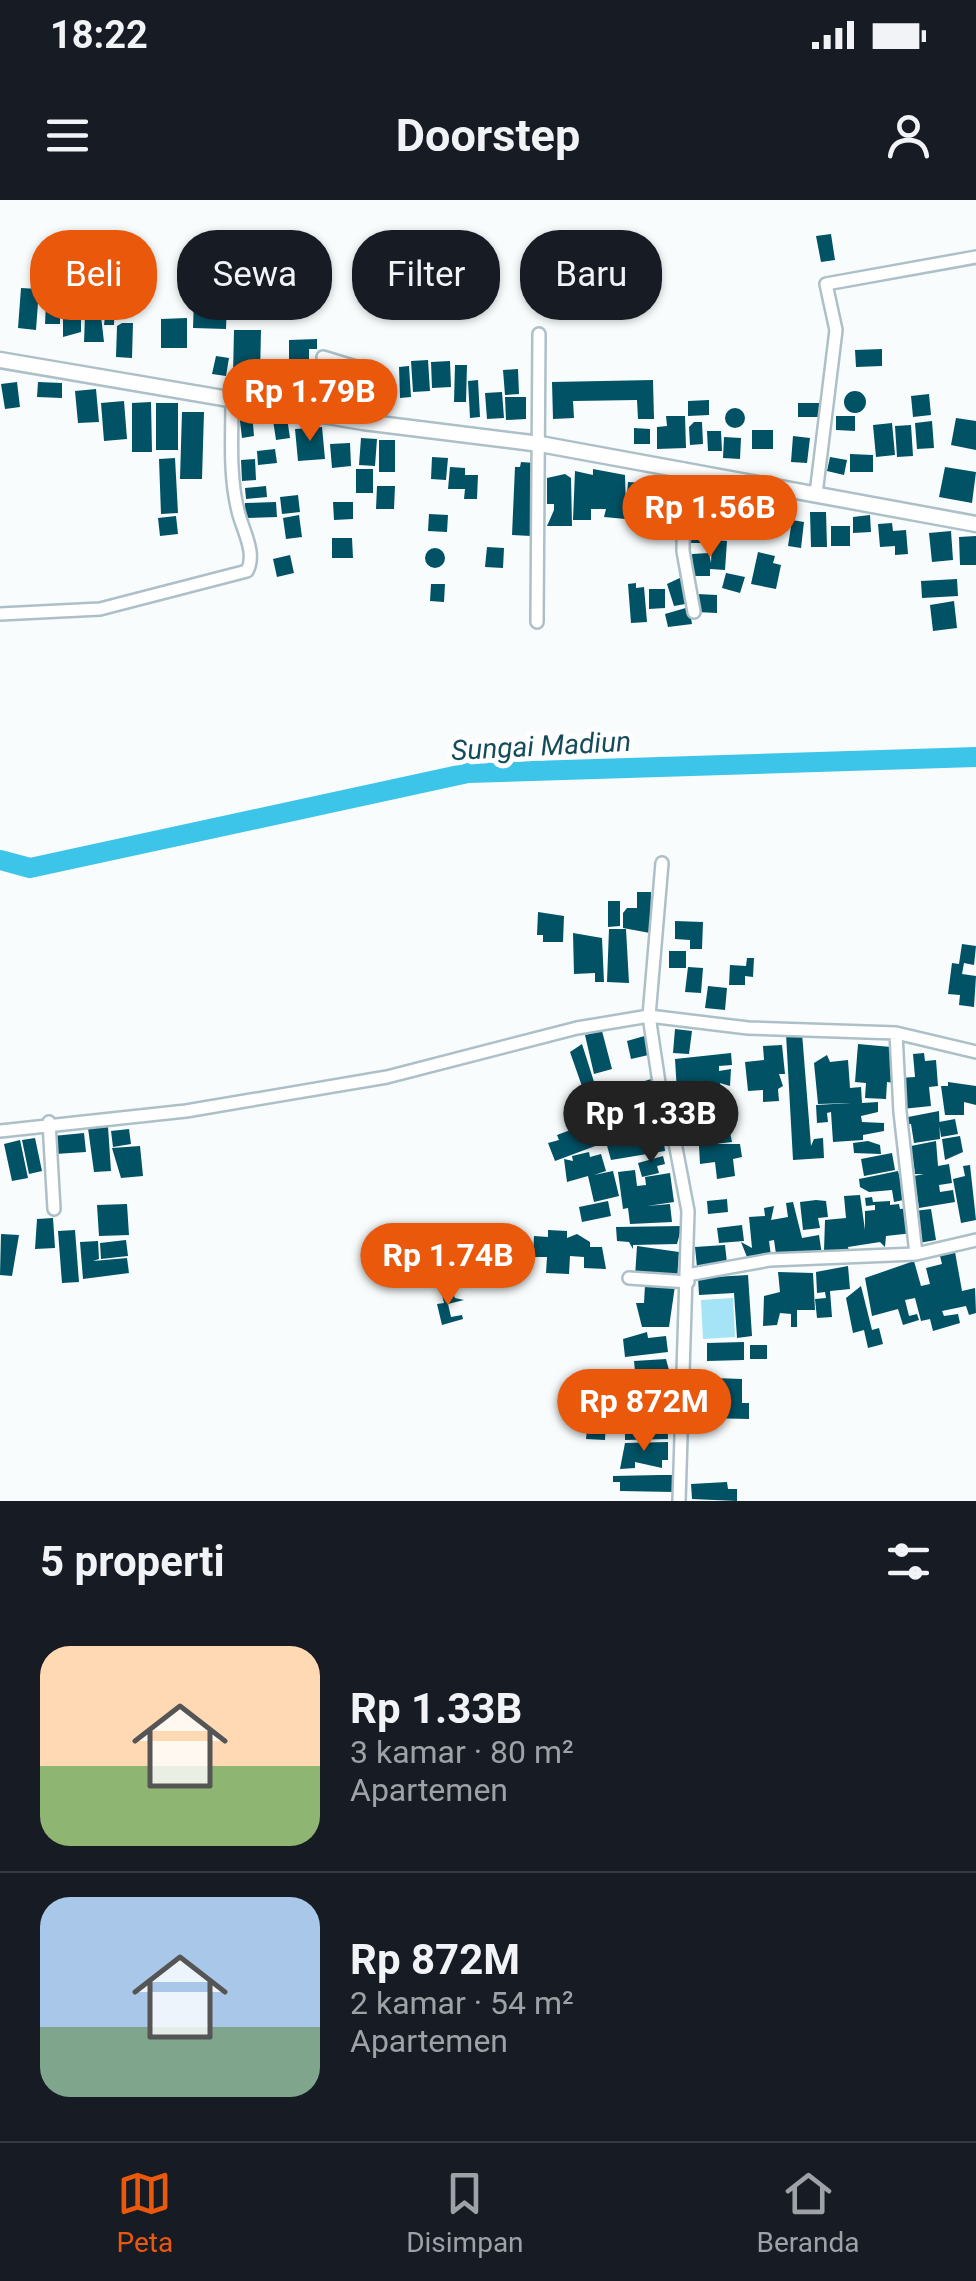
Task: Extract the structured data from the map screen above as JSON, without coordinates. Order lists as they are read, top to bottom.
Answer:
{
  "water": ["Sungai Madiun"],
  "page": {
    "status": "18:22",
    "header": "Doorstep",
    "chip": [
      "Beli",
      "Sewa",
      "Filter",
      "Baru"
    ],
    "price": [
      "Rp 1.79B",
      "Rp 1.56B",
      "Rp 1.33B",
      "Rp 1.74B",
      "Rp 872M"
    ],
    "heading": "5 properti",
    "list": [
      {
        "name": "Rp 1.33B",
        "note": "3 kamar · 80 m² · Apartemen"
      },
      {
        "name": "Rp 872M",
        "note": "2 kamar · 54 m² · Apartemen"
      }
    ],
    "tabs": ["Peta", "Disimpan", "Beranda"]
  }
}
